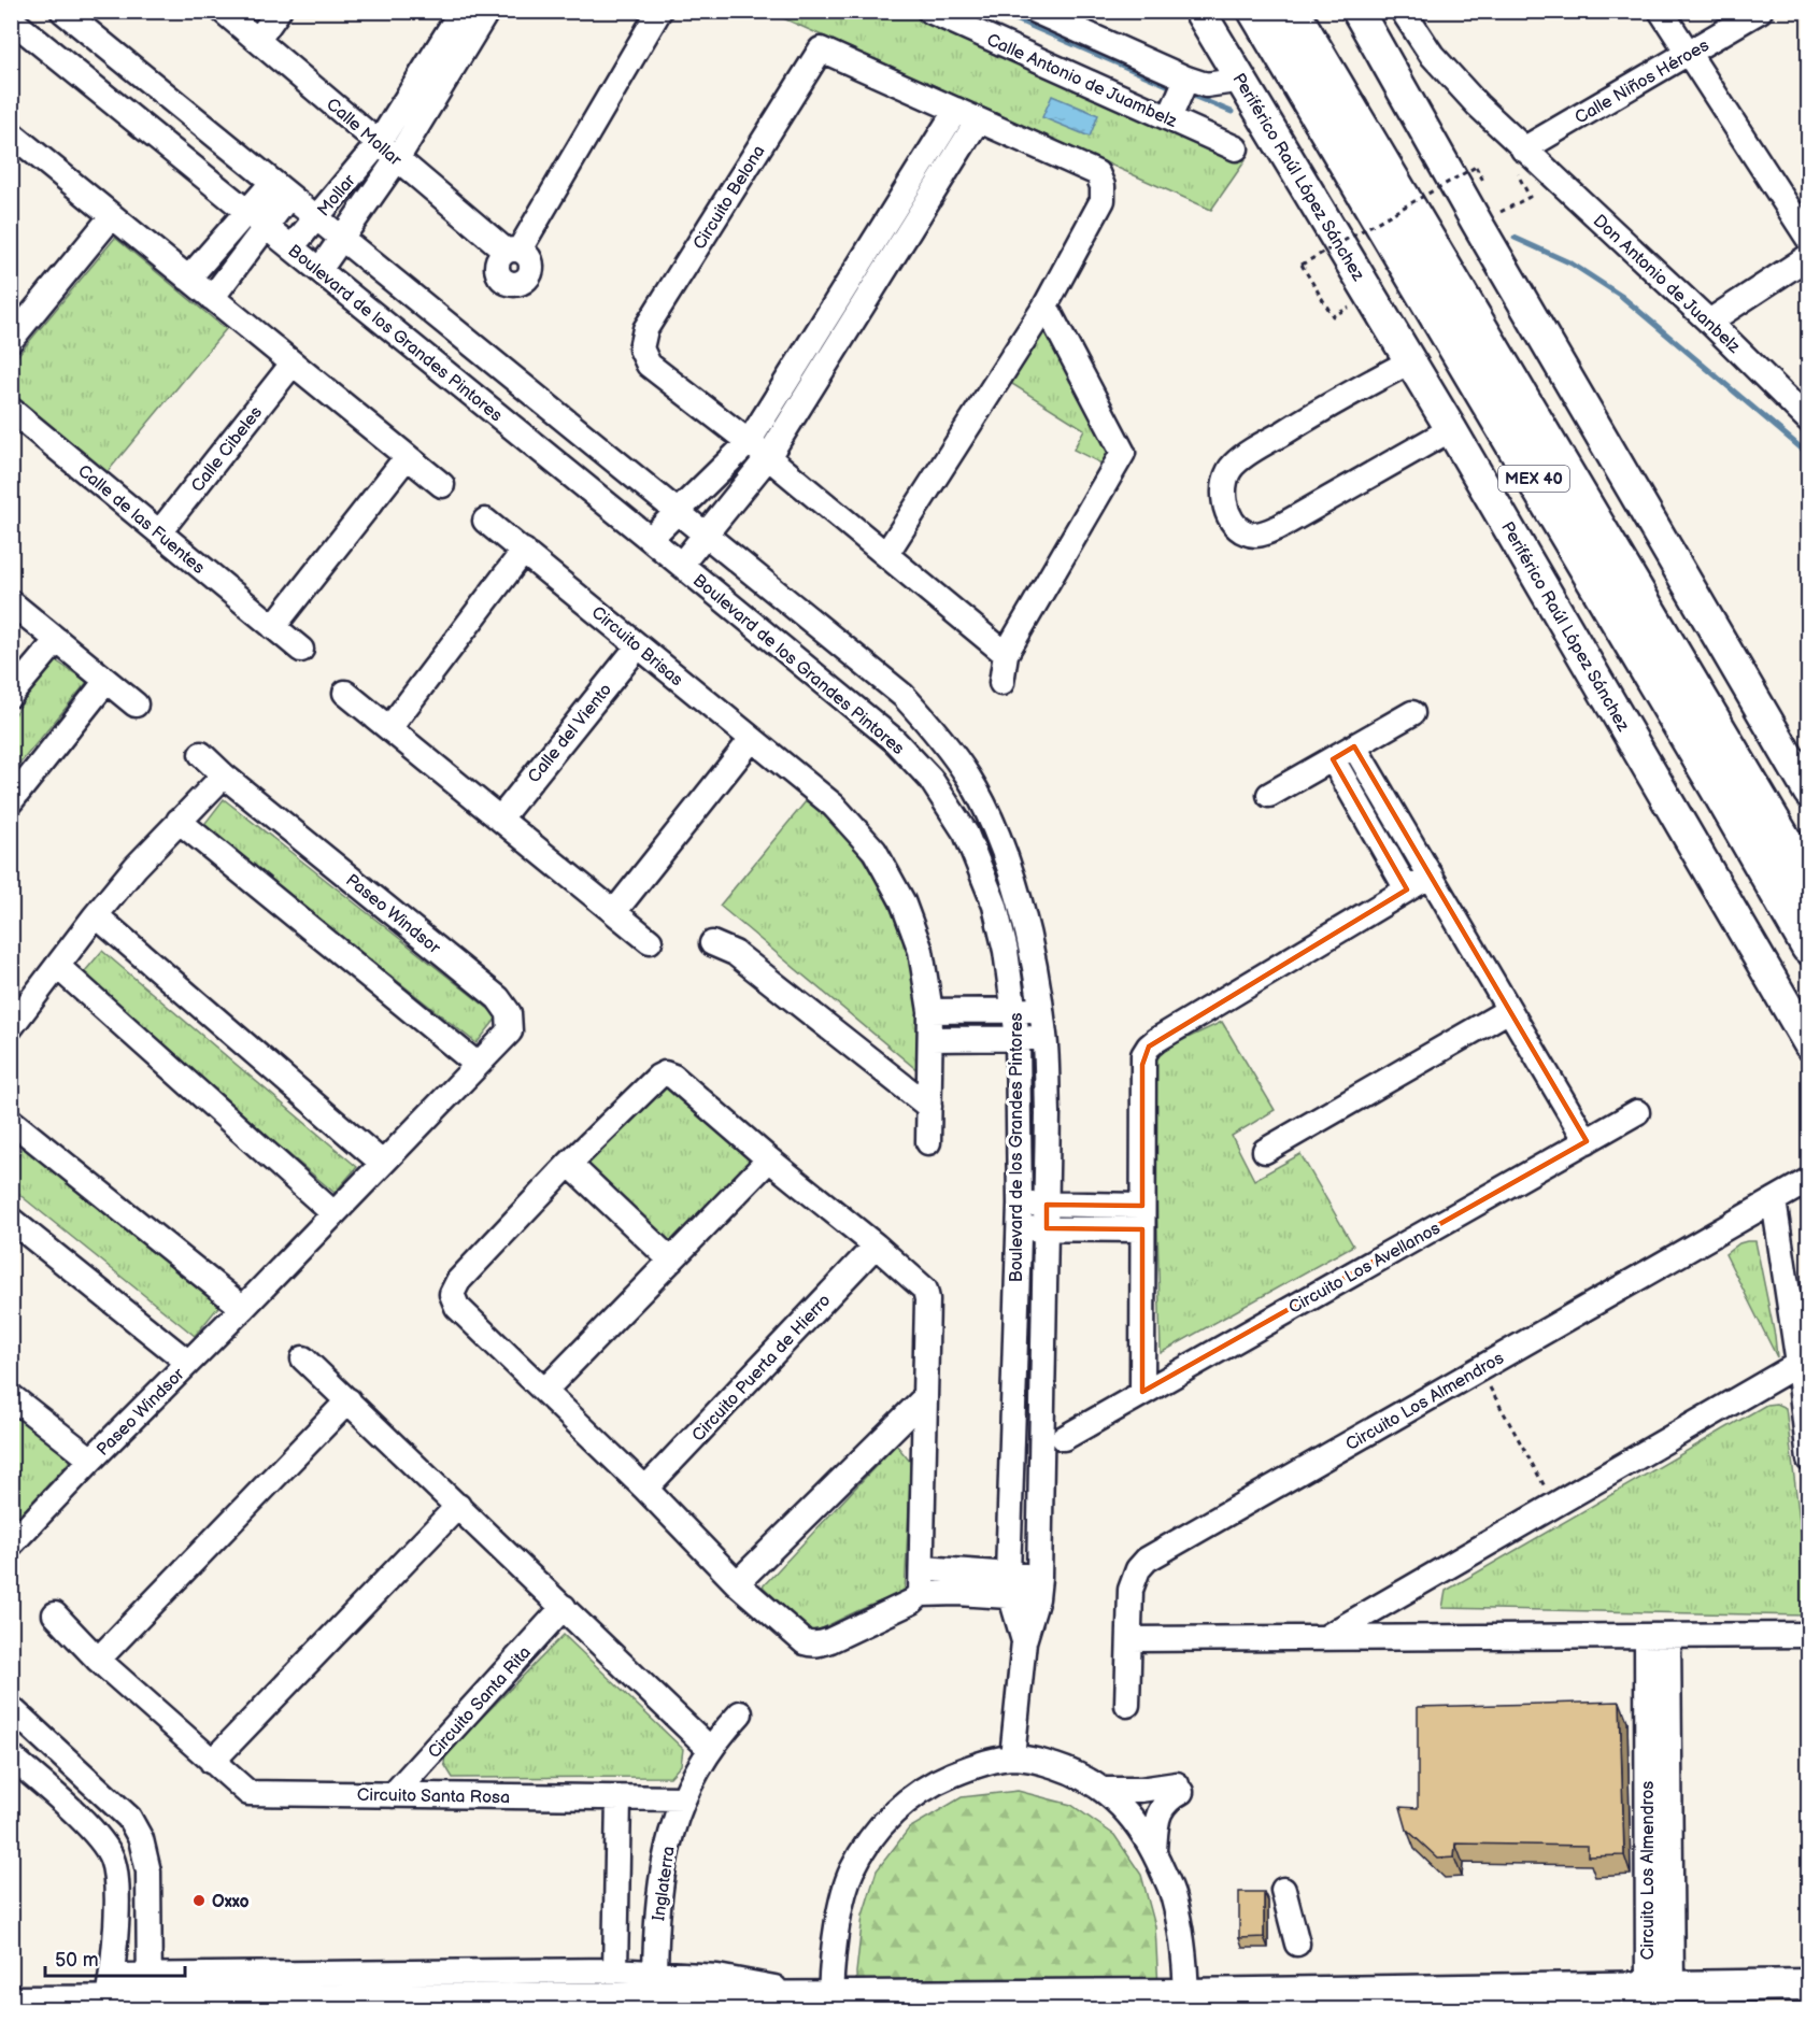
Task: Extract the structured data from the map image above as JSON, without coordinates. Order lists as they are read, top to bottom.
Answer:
{
  "streets": {
    "highway": ["MEX 40"],
    "main road": ["Periférico Raúl López Sánchez"],
    "street": [
      "Calle Antonio de Juambelz",
      "Calle Niños Héroes",
      "Calle Mollar",
      "Mollar",
      "Circuito Belona",
      "Don Antonio de Juanbelz",
      "Boulevard de los Grandes Pintores",
      "Calle Cibeles",
      "Calle de las Fuentes",
      "Circuito Brisas",
      "Calle del Viento",
      "Paseo Windsor",
      "Circuito Los Avellanos",
      "Circuito Puerta de Hierro",
      "Circuito Los Almendros",
      "Circuito Santa Rita",
      "Circuito Santa Rosa",
      "Inglaterra"
    ]
  },
  "crossings": [
    ["Calle Niños Héroes", "Don Antonio de Juanbelz"],
    ["Calle Mollar", "Mollar"],
    ["Mollar", "Boulevard de los Grandes Pintores"],
    ["Calle Cibeles", "Calle de las Fuentes"],
    ["Circuito Brisas", "Calle del Viento"],
    ["Circuito Santa Rita", "Circuito Santa Rosa"],
    ["Circuito Santa Rosa", "Inglaterra"]
  ],
  "places": ["Oxxo"],
  "scale_bar": "50 m"
}
